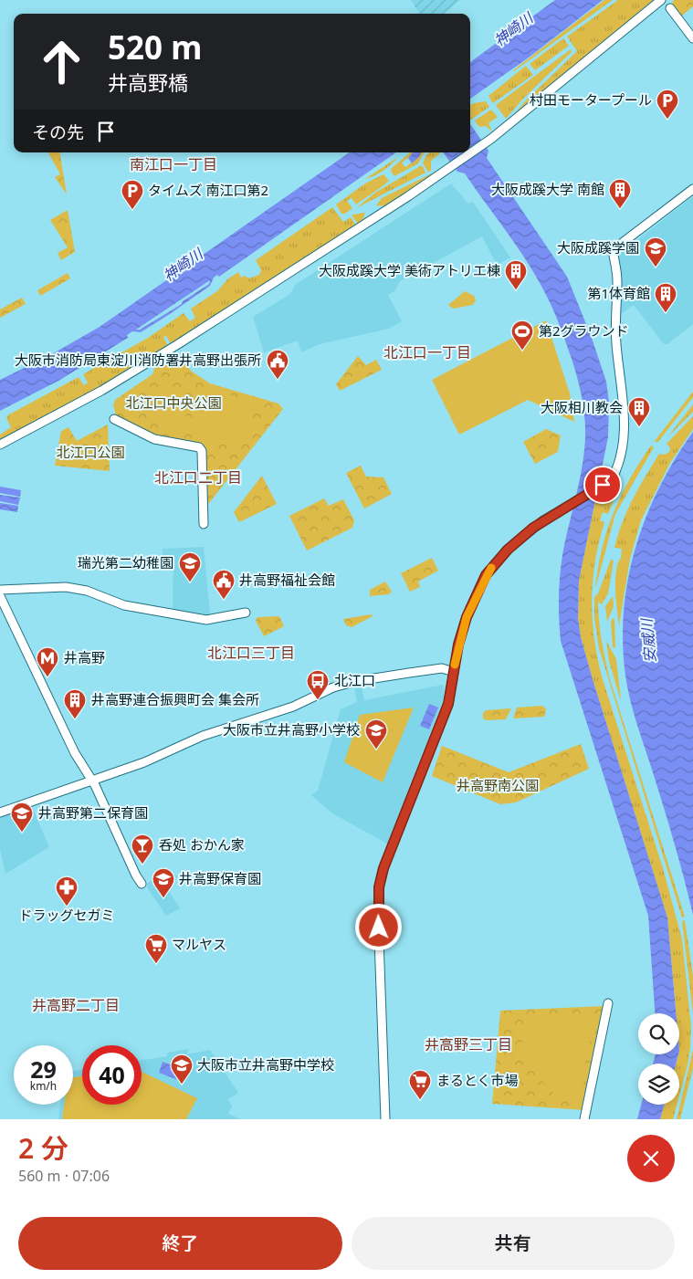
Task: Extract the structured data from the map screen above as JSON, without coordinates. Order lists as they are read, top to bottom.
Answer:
{
  "districts": [
    "南江口一丁目",
    "北江口一丁目",
    "北江口二丁目",
    "北江口三丁目",
    "井高野二丁目",
    "井高野三丁目"
  ],
  "water": ["神崎川", "安威川"],
  "parks": ["北江口中央公園", "北江口公園", "井高野南公園"],
  "places": {
    "parking": ["村田モータープール", "タイムズ 南江口第2"],
    "building": [
      "大阪成蹊大学 南館",
      "大阪成蹊大学 美術アトリエ棟",
      "第1体育館",
      "大阪相川教会",
      "井高野連合振興町会 集会所"
    ],
    "school or university": [
      "大阪成蹊学園",
      "瑞光第二幼稚園",
      "大阪市立井高野小学校",
      "井高野第二保育園",
      "井高野保育園",
      "大阪市立井高野中学校"
    ],
    "sports": ["第2グラウンド"],
    "public building": ["大阪市消防局東淀川消防署井高野出張所", "井高野福祉会館"],
    "metro station": ["井高野"],
    "bus stop": ["北江口"],
    "bar": ["呑処 おかん家"],
    "pharmacy": ["ドラッグセガミ"],
    "supermarket": ["マルヤス", "まるとく市場"]
  },
  "page": {
    "turn": ["520 m", "井高野橋"],
    "then": "その先",
    "speed": "29 km/h",
    "limit": "40",
    "heading": ["2 分", "560 m · 07:06"],
    "buttons": ["終了", "共有"]
  }
}
